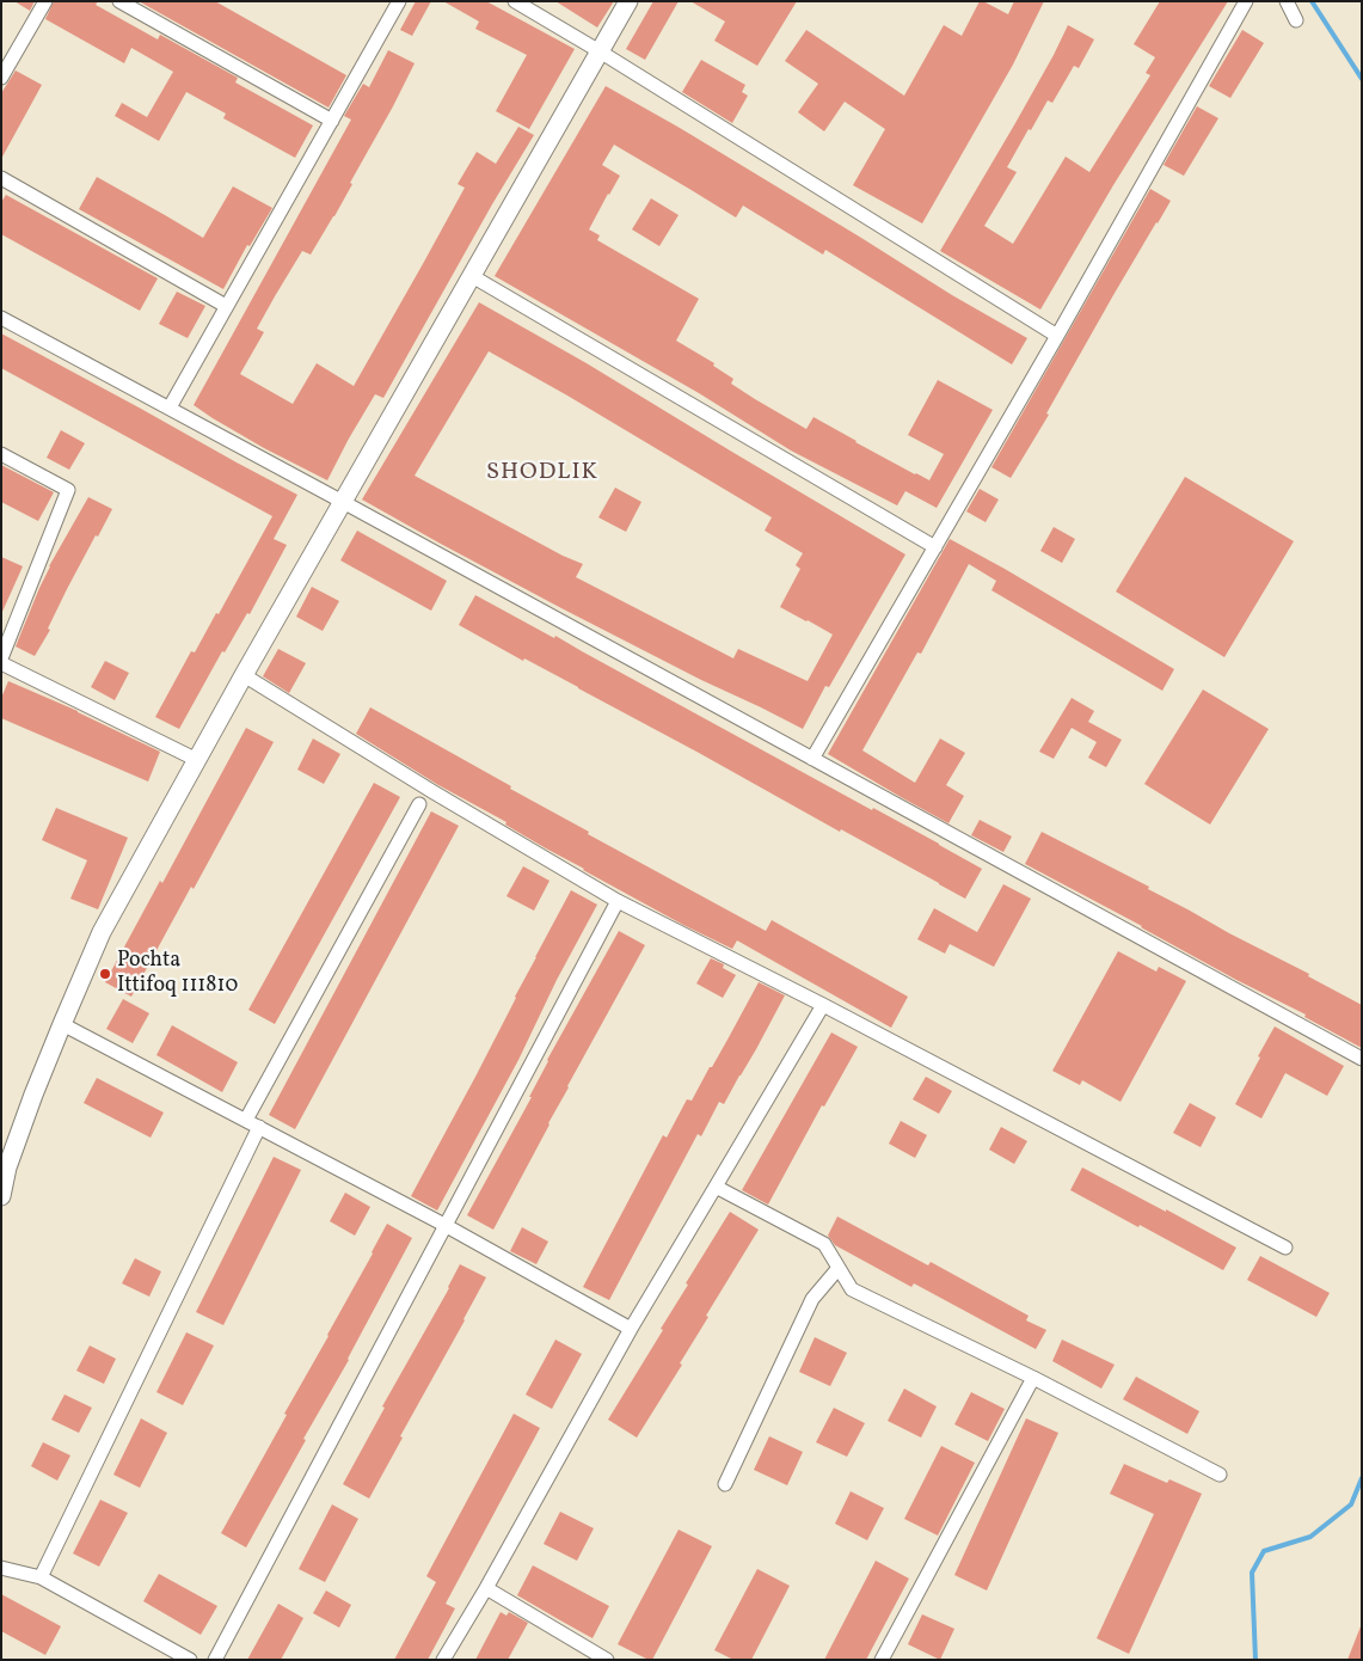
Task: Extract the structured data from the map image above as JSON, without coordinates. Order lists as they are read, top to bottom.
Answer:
{
  "districts": ["SHODLIK"],
  "places": ["Pochta Ittifoq 111810"]
}
